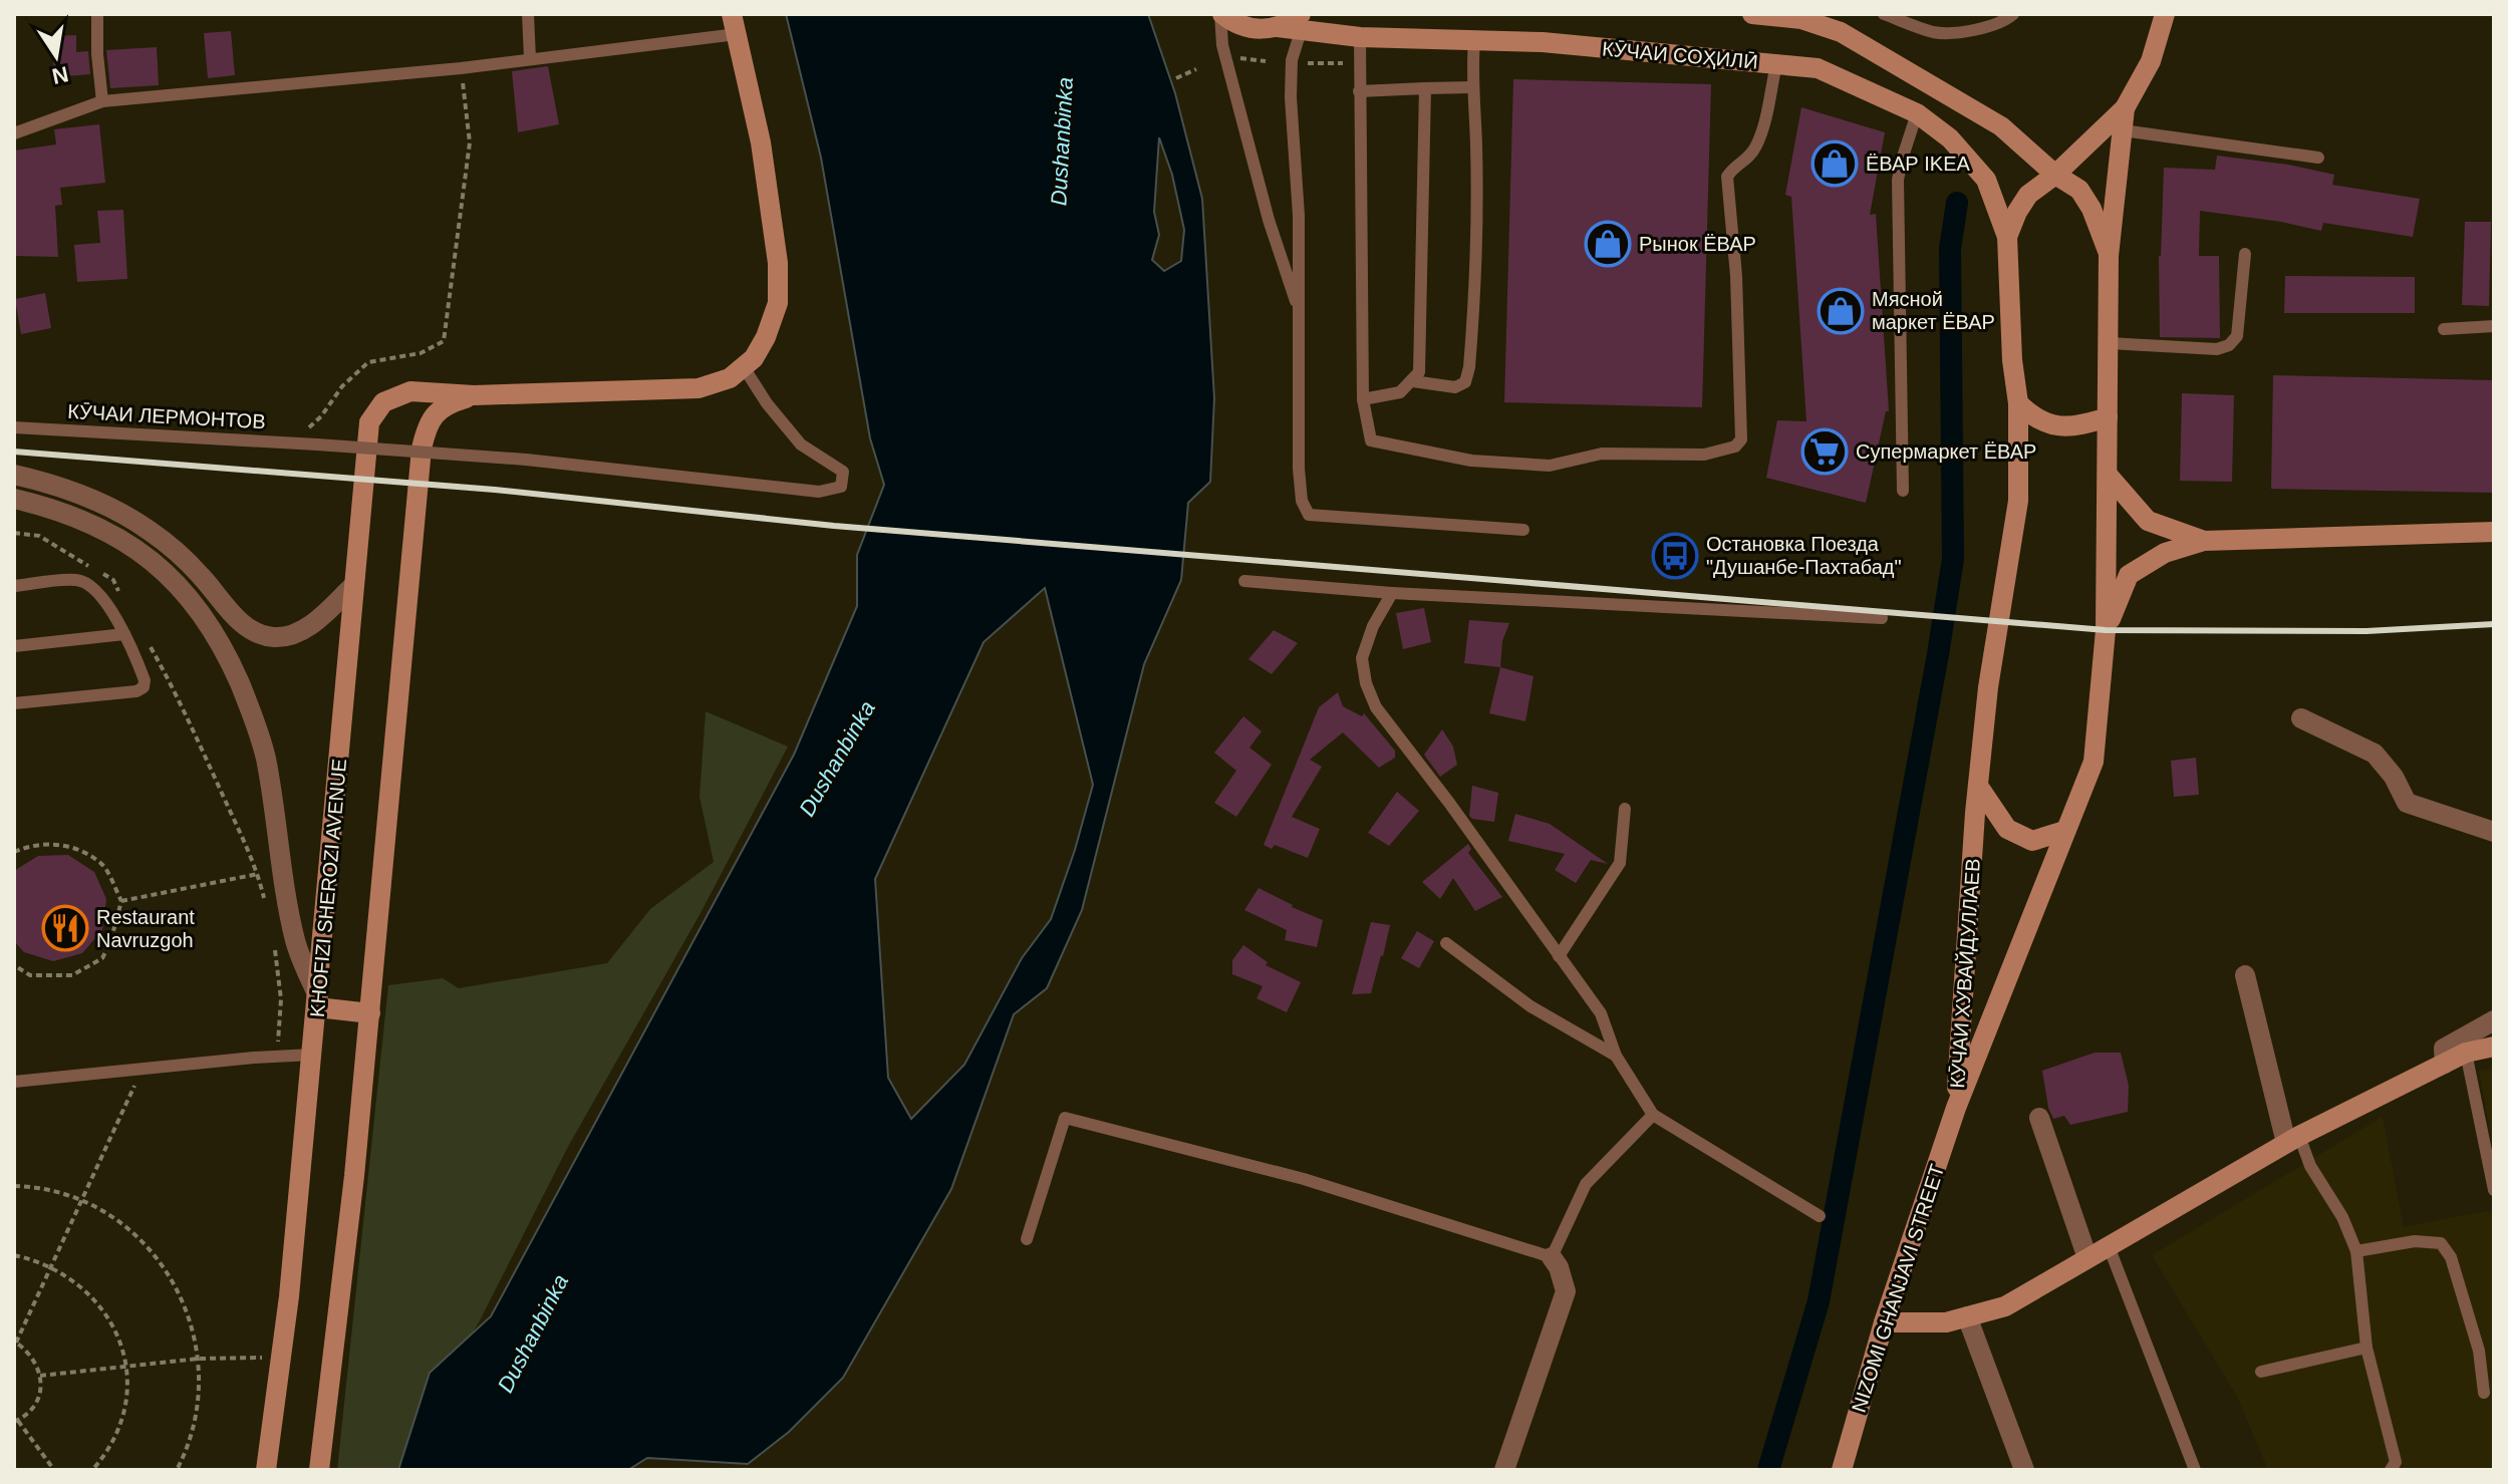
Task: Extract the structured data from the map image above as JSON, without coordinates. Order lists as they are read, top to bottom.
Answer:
{
  "streets": {
    "street": [
      "КӮЧАИ СОҲИЛӢ",
      "KHOFIZI SHEROZI AVENUE",
      "КӮЧАИ ХУВАЙДУЛЛАЕВ",
      "NIZOMI GHANJAVI STREET"
    ],
    "lane": ["КӮЧАИ ЛЕРМОНТОВ"]
  },
  "crossings": [
    ["КӮЧАИ СОҲИЛӢ", "КӮЧАИ ХУВАЙДУЛЛАЕВ"],
    ["КӮЧАИ ЛЕРМОНТОВ", "KHOFIZI SHEROZI AVENUE"],
    ["КӮЧАИ ХУВАЙДУЛЛАЕВ", "NIZOMI GHANJAVI STREET"]
  ],
  "water": ["Dushanbinka"],
  "places": {
    "shop": ["ЁВАР IKEA", "Рынок ЁВАР", "Мясной маркет ЁВАР"],
    "supermarket": ["Супермаркет ЁВАР"],
    "bus stop": ["Остановка Поезда \"Душанбе-Пахтабад\""],
    "restaurant": ["Restaurant Navruzgoh"]
  },
  "north": "bottom"
}
